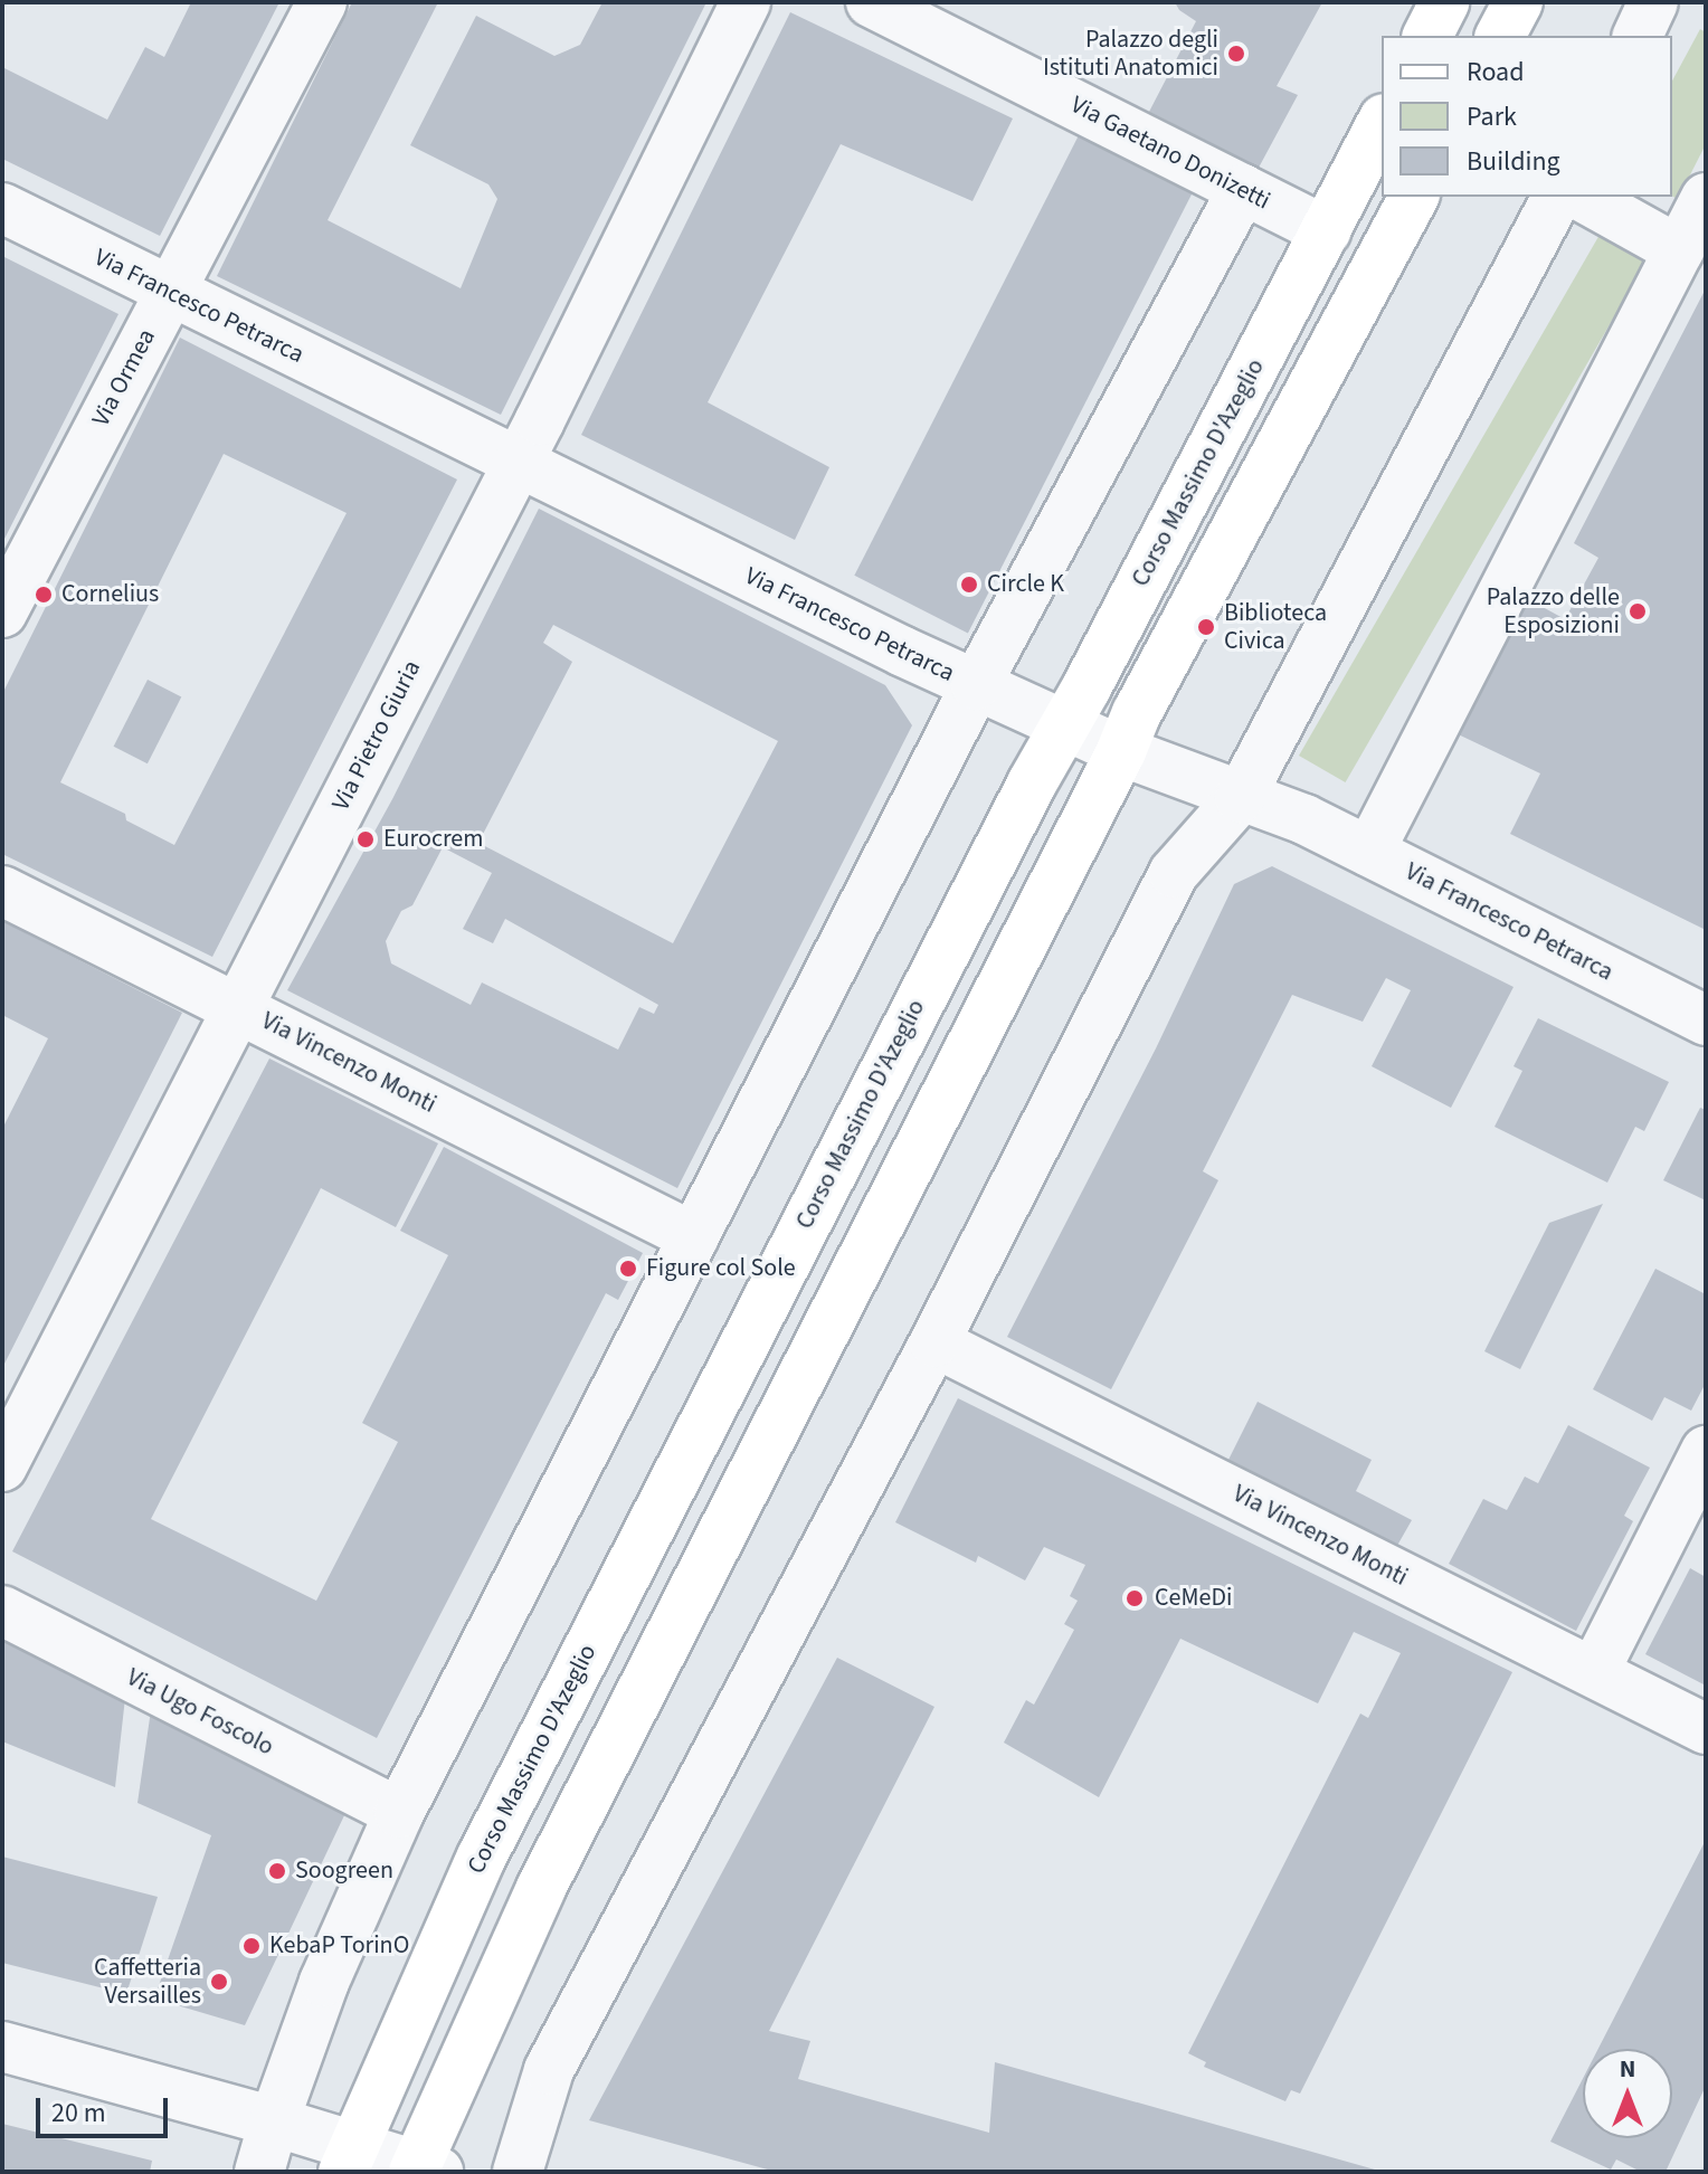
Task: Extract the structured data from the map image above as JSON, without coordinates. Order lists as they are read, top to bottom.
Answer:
{
  "streets": {
    "main road": ["Corso Massimo D'Azeglio"],
    "street": [
      "Via Gaetano Donizetti",
      "Via Francesco Petrarca",
      "Via Ormea",
      "Via Pietro Giuria",
      "Via Vincenzo Monti",
      "Via Ugo Foscolo"
    ]
  },
  "crossings": [
    ["Via Gaetano Donizetti", "Corso Massimo D'Azeglio"],
    ["Via Francesco Petrarca", "Via Ormea"],
    ["Via Francesco Petrarca", "Corso Massimo D'Azeglio"],
    ["Via Francesco Petrarca", "Via Pietro Giuria"],
    ["Via Pietro Giuria", "Via Vincenzo Monti"]
  ],
  "places": [
    "Palazzo degli Istituti Anatomici",
    "Circle K",
    "Cornelius",
    "Palazzo delle Esposizioni",
    "Biblioteca Civica",
    "Eurocrem",
    "Figure col Sole",
    "CeMeDi",
    "Soogreen",
    "KebaP TorinO",
    "Caffetteria Versailles"
  ],
  "legend": ["Road", "Park", "Building"],
  "scale_bar": "20 m",
  "north": "top"
}
